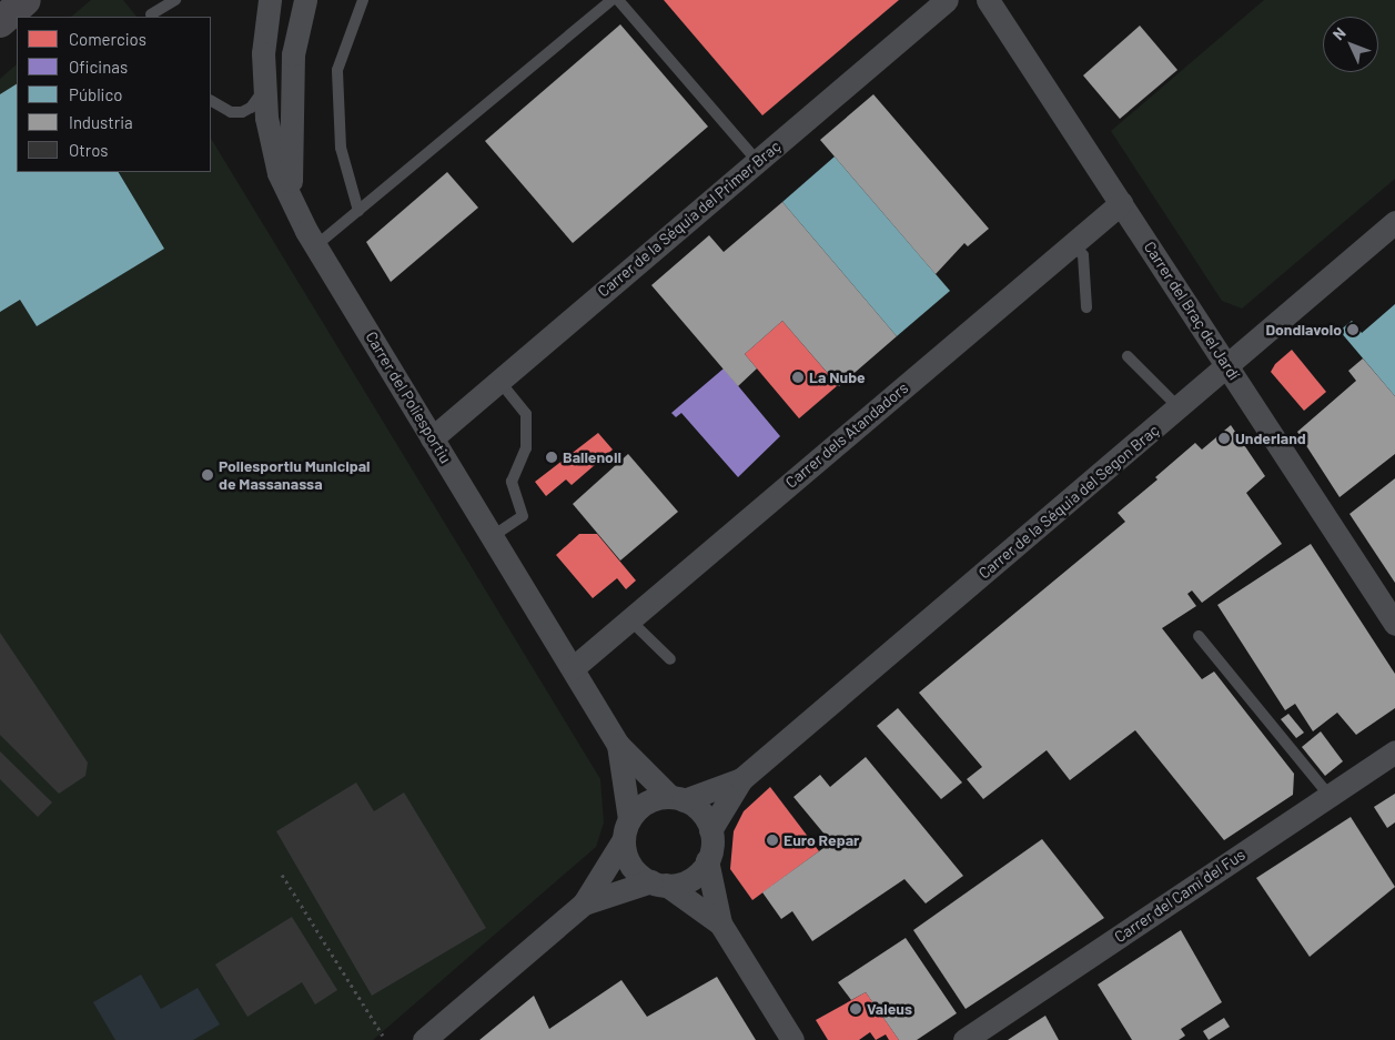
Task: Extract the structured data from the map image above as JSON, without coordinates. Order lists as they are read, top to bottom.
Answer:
{
  "streets": {
    "street": [
      "Carrer de la Séquia del Primer Braç",
      "Carrer del Braç del Jardí",
      "Carrer del Poliesportiu",
      "Carrer dels Atandadors",
      "Carrer de la Séquia del Segon Braç",
      "Carrer del Camí del Fus"
    ]
  },
  "crossings": [
    ["Carrer de la Séquia del Primer Braç", "Carrer del Poliesportiu"],
    ["Carrer del Braç del Jardí", "Carrer dels Atandadors"],
    ["Carrer del Braç del Jardí", "Carrer de la Séquia del Segon Braç"],
    ["Carrer del Poliesportiu", "Carrer dels Atandadors"],
    ["Carrer del Poliesportiu", "Carrer de la Séquia del Segon Braç"]
  ],
  "places": [
    "Dondiavolo",
    "La Nube",
    "Underland",
    "Ballenoil",
    "Poliesportiu Municipal de Massanassa",
    "Euro Repar",
    "Valeus"
  ],
  "legend": [
    "Comercios",
    "Oficinas",
    "Público",
    "Industria",
    "Otros"
  ],
  "north": "top left"
}
